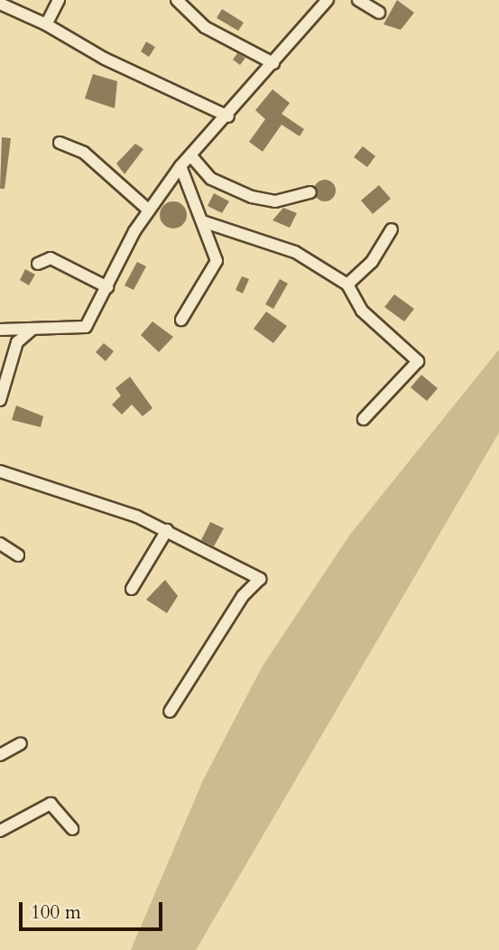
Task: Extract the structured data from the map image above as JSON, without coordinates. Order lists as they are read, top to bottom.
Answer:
{
  "scale_bar": "100 m"
}
